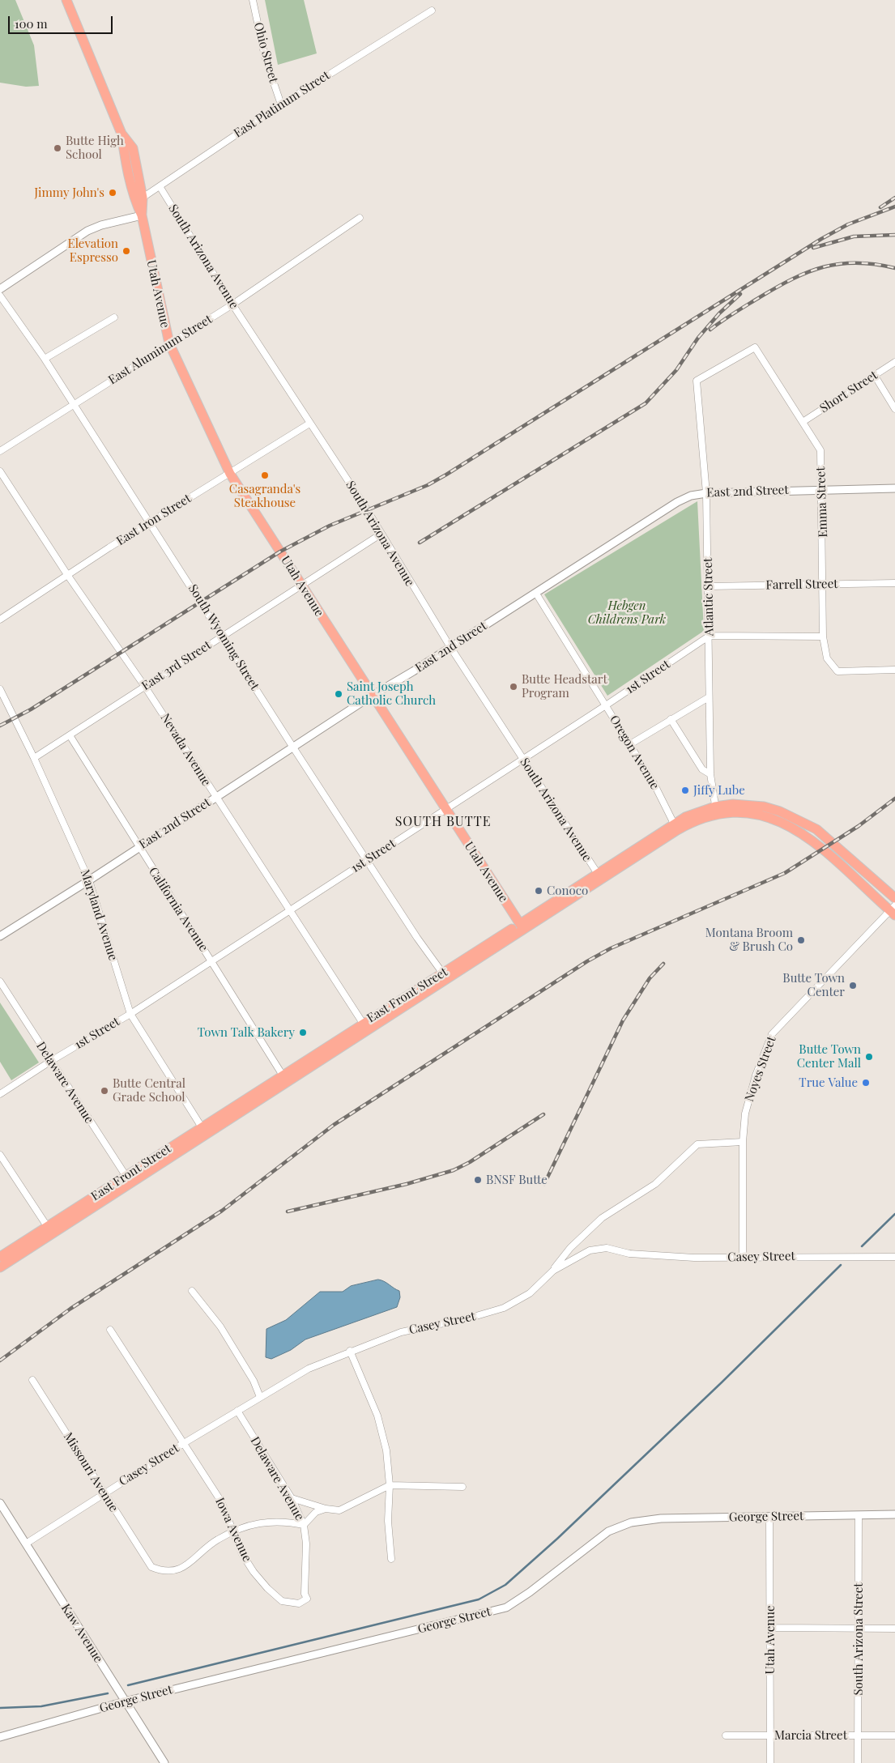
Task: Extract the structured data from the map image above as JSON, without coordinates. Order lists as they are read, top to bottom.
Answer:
{
  "streets": {
    "main road": ["Utah Avenue", "East Front Street"],
    "street": [
      "Ohio Street",
      "East Platinum Street",
      "South Arizona Avenue",
      "East Aluminum Street",
      "Short Street",
      "East 2nd Street",
      "Emma Street",
      "East Iron Street",
      "Farrell Street",
      "Atlantic Street",
      "South Wyoming Street",
      "East 3rd Street",
      "1st Street",
      "Nevada Avenue",
      "Oregon Avenue",
      "California Avenue",
      "Maryland Avenue",
      "Noyes Street",
      "Delaware Avenue",
      "Casey Street",
      "Missouri Avenue",
      "George Street",
      "Iowa Avenue",
      "Kaw Avenue",
      "South Arizona Street",
      "Marcia Street"
    ]
  },
  "crossings": [
    ["Ohio Street", "East Platinum Street"],
    ["East Platinum Street", "South Arizona Avenue"],
    ["East Platinum Street", "Utah Avenue"],
    ["South Arizona Avenue", "East Aluminum Street"],
    ["South Arizona Avenue", "East 2nd Street"],
    ["South Arizona Avenue", "East Iron Street"],
    ["South Arizona Avenue", "East 3rd Street"],
    ["South Arizona Avenue", "1st Street"],
    ["South Arizona Avenue", "East Front Street"],
    ["Utah Avenue", "East Aluminum Street"],
    ["Utah Avenue", "East 2nd Street"],
    ["Utah Avenue", "East Iron Street"],
    ["Utah Avenue", "East 3rd Street"],
    ["Utah Avenue", "1st Street"],
    ["Utah Avenue", "East Front Street"],
    ["Utah Avenue", "George Street"],
    ["Utah Avenue", "Marcia Street"],
    ["East Aluminum Street", "South Wyoming Street"],
    ["Short Street", "Emma Street"],
    ["East 2nd Street", "Emma Street"],
    ["East 2nd Street", "Atlantic Street"],
    ["East 2nd Street", "South Wyoming Street"],
    ["East 2nd Street", "Nevada Avenue"],
    ["East 2nd Street", "Oregon Avenue"],
    ["East 2nd Street", "California Avenue"],
    ["East 2nd Street", "Maryland Avenue"],
    ["Emma Street", "Farrell Street"],
    ["Emma Street", "Atlantic Street"],
    ["East Iron Street", "South Wyoming Street"],
    ["East Iron Street", "Nevada Avenue"],
    ["Farrell Street", "Atlantic Street"],
    ["Atlantic Street", "1st Street"],
    ["Atlantic Street", "East Front Street"],
    ["South Wyoming Street", "East 3rd Street"],
    ["South Wyoming Street", "1st Street"],
    ["South Wyoming Street", "East Front Street"],
    ["East 3rd Street", "Nevada Avenue"],
    ["East 3rd Street", "California Avenue"],
    ["East 3rd Street", "Maryland Avenue"],
    ["1st Street", "Nevada Avenue"],
    ["1st Street", "Oregon Avenue"],
    ["1st Street", "California Avenue"],
    ["1st Street", "Maryland Avenue"],
    ["1st Street", "Delaware Avenue"],
    ["Nevada Avenue", "East Front Street"],
    ["Oregon Avenue", "East Front Street"],
    ["California Avenue", "East Front Street"],
    ["Maryland Avenue", "East Front Street"],
    ["East Front Street", "Delaware Avenue"],
    ["Noyes Street", "Casey Street"],
    ["Delaware Avenue", "Casey Street"],
    ["Delaware Avenue", "Iowa Avenue"],
    ["Casey Street", "Missouri Avenue"],
    ["Casey Street", "Iowa Avenue"],
    ["Casey Street", "Kaw Avenue"],
    ["Missouri Avenue", "Iowa Avenue"],
    ["George Street", "Kaw Avenue"],
    ["George Street", "South Arizona Street"],
    ["South Arizona Street", "Marcia Street"]
  ],
  "districts": ["SOUTH BUTTE"],
  "parks": ["Hebgen Childrens Park"],
  "places": [
    "Butte High School",
    "Jimmy John's",
    "Elevation Espresso",
    "Casagranda's Steakhouse",
    "Butte Headstart Program",
    "Saint Joseph Catholic Church",
    "Jiffy Lube",
    "Conoco",
    "Montana Broom & Brush Co",
    "Butte Town Center",
    "Town Talk Bakery",
    "Butte Town Center Mall",
    "True Value",
    "Butte Central Grade School",
    "BNSF Butte"
  ],
  "scale_bar": "100 m"
}
